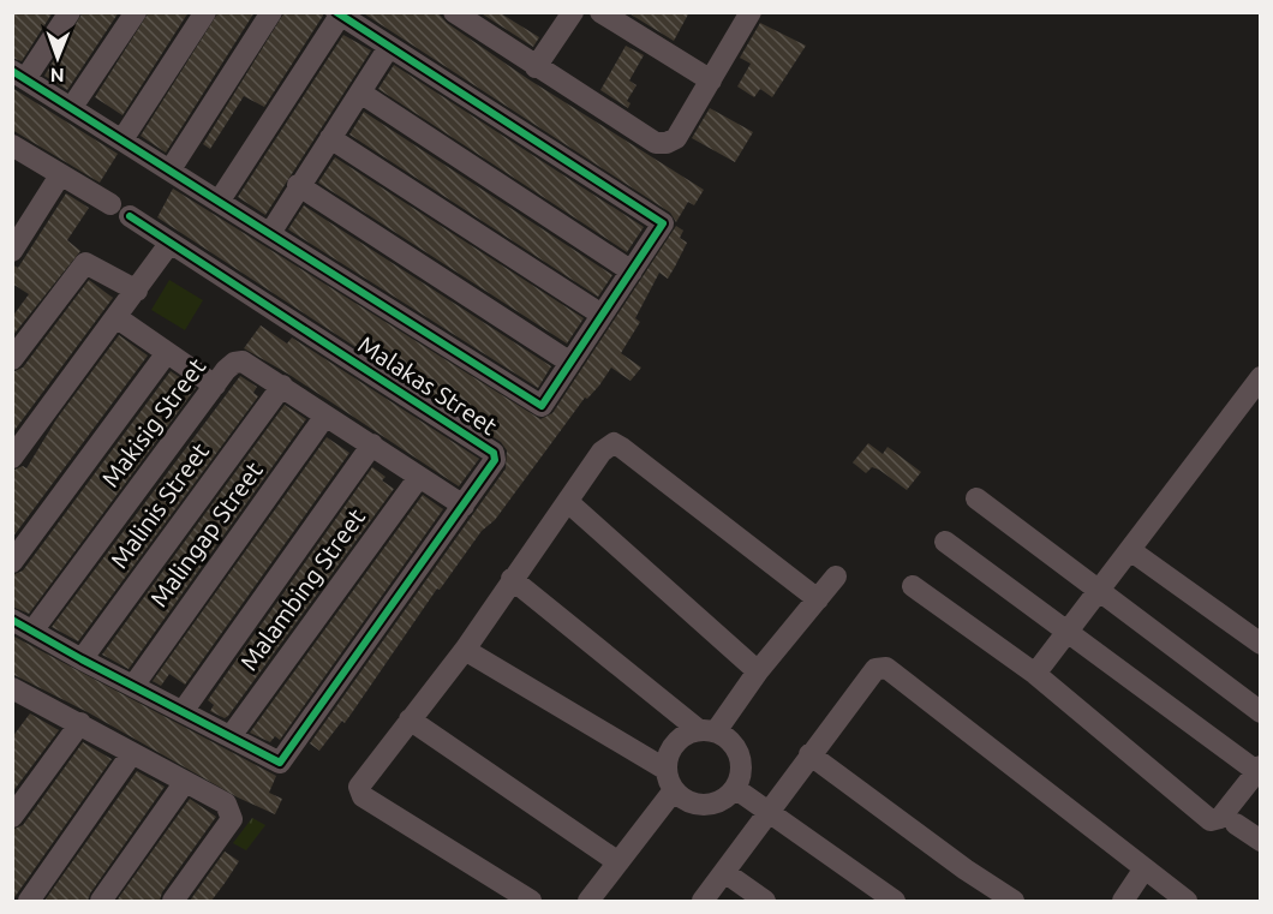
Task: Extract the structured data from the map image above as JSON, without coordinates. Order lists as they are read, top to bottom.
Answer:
{
  "streets": {
    "street": [
      "Malakas Street",
      "Makisig Street",
      "Malinis Street",
      "Malingap Street",
      "Malambing Street"
    ]
  },
  "crossings": [
    ["Malakas Street", "Makisig Street"],
    ["Malakas Street", "Malambing Street"],
    ["Makisig Street", "Malinis Street"],
    ["Makisig Street", "Malingap Street"],
    ["Makisig Street", "Malambing Street"]
  ],
  "north": "bottom"
}
